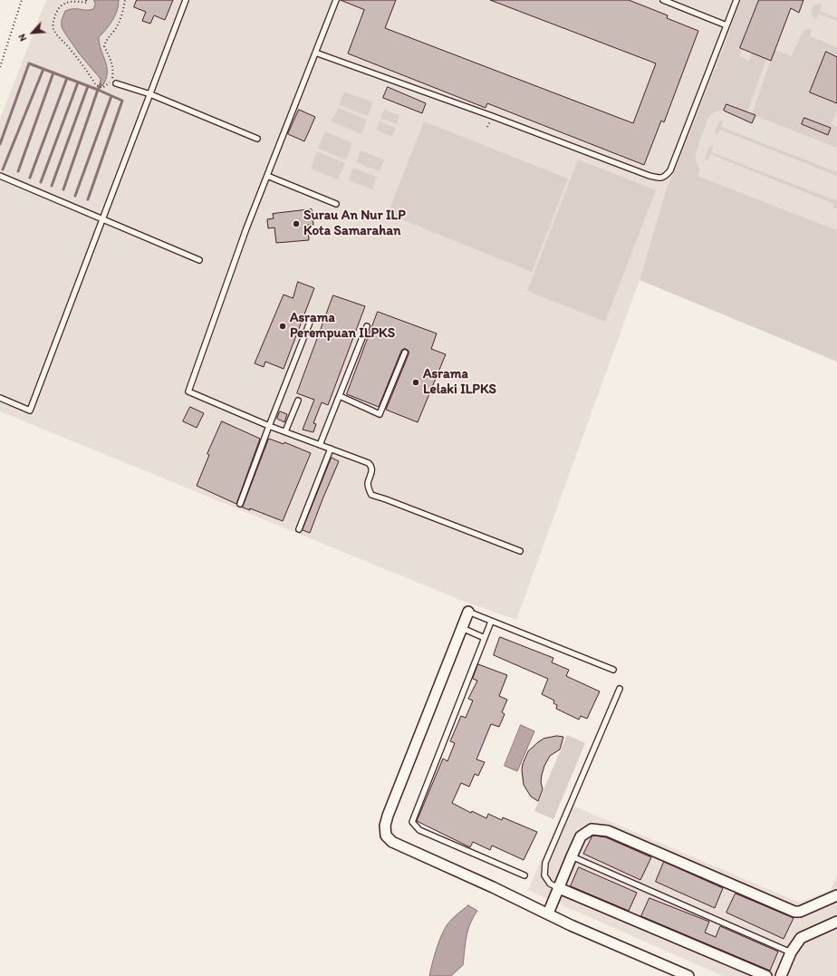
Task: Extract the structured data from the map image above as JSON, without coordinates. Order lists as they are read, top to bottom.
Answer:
{
  "places": ["Surau An Nur ILP Kota Samarahan", "Asrama Perempuan ILPKS", "Asrama Lelaki ILPKS"],
  "north": "bottom left"
}
